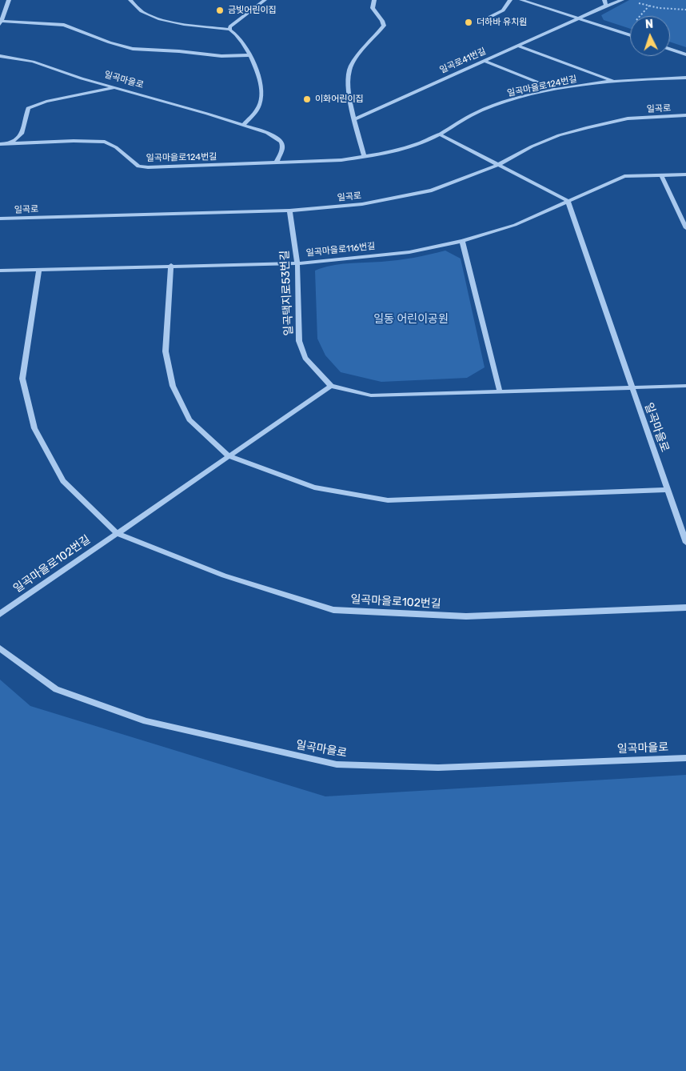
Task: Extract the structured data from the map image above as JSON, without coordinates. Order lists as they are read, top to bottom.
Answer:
{
  "streets": {
    "street": [
      "일곡로41번길",
      "일곡마을로",
      "일곡마을로124번길",
      "일곡로",
      "일곡마을로116번길",
      "일곡택지로53번길",
      "일곡마을로102번길"
    ]
  },
  "crossings": [
    ["일곡로", "일곡택지로53번길"],
    ["일곡마을로116번길", "일곡택지로53번길"],
    ["일곡마을로116번길", "일곡마을로102번길"],
    ["일곡택지로53번길", "일곡마을로102번길"]
  ],
  "parks": ["일동 어린이공원"],
  "places": ["금빛어린이집", "더하바 유치원", "이화어린이집"],
  "north": "top"
}
